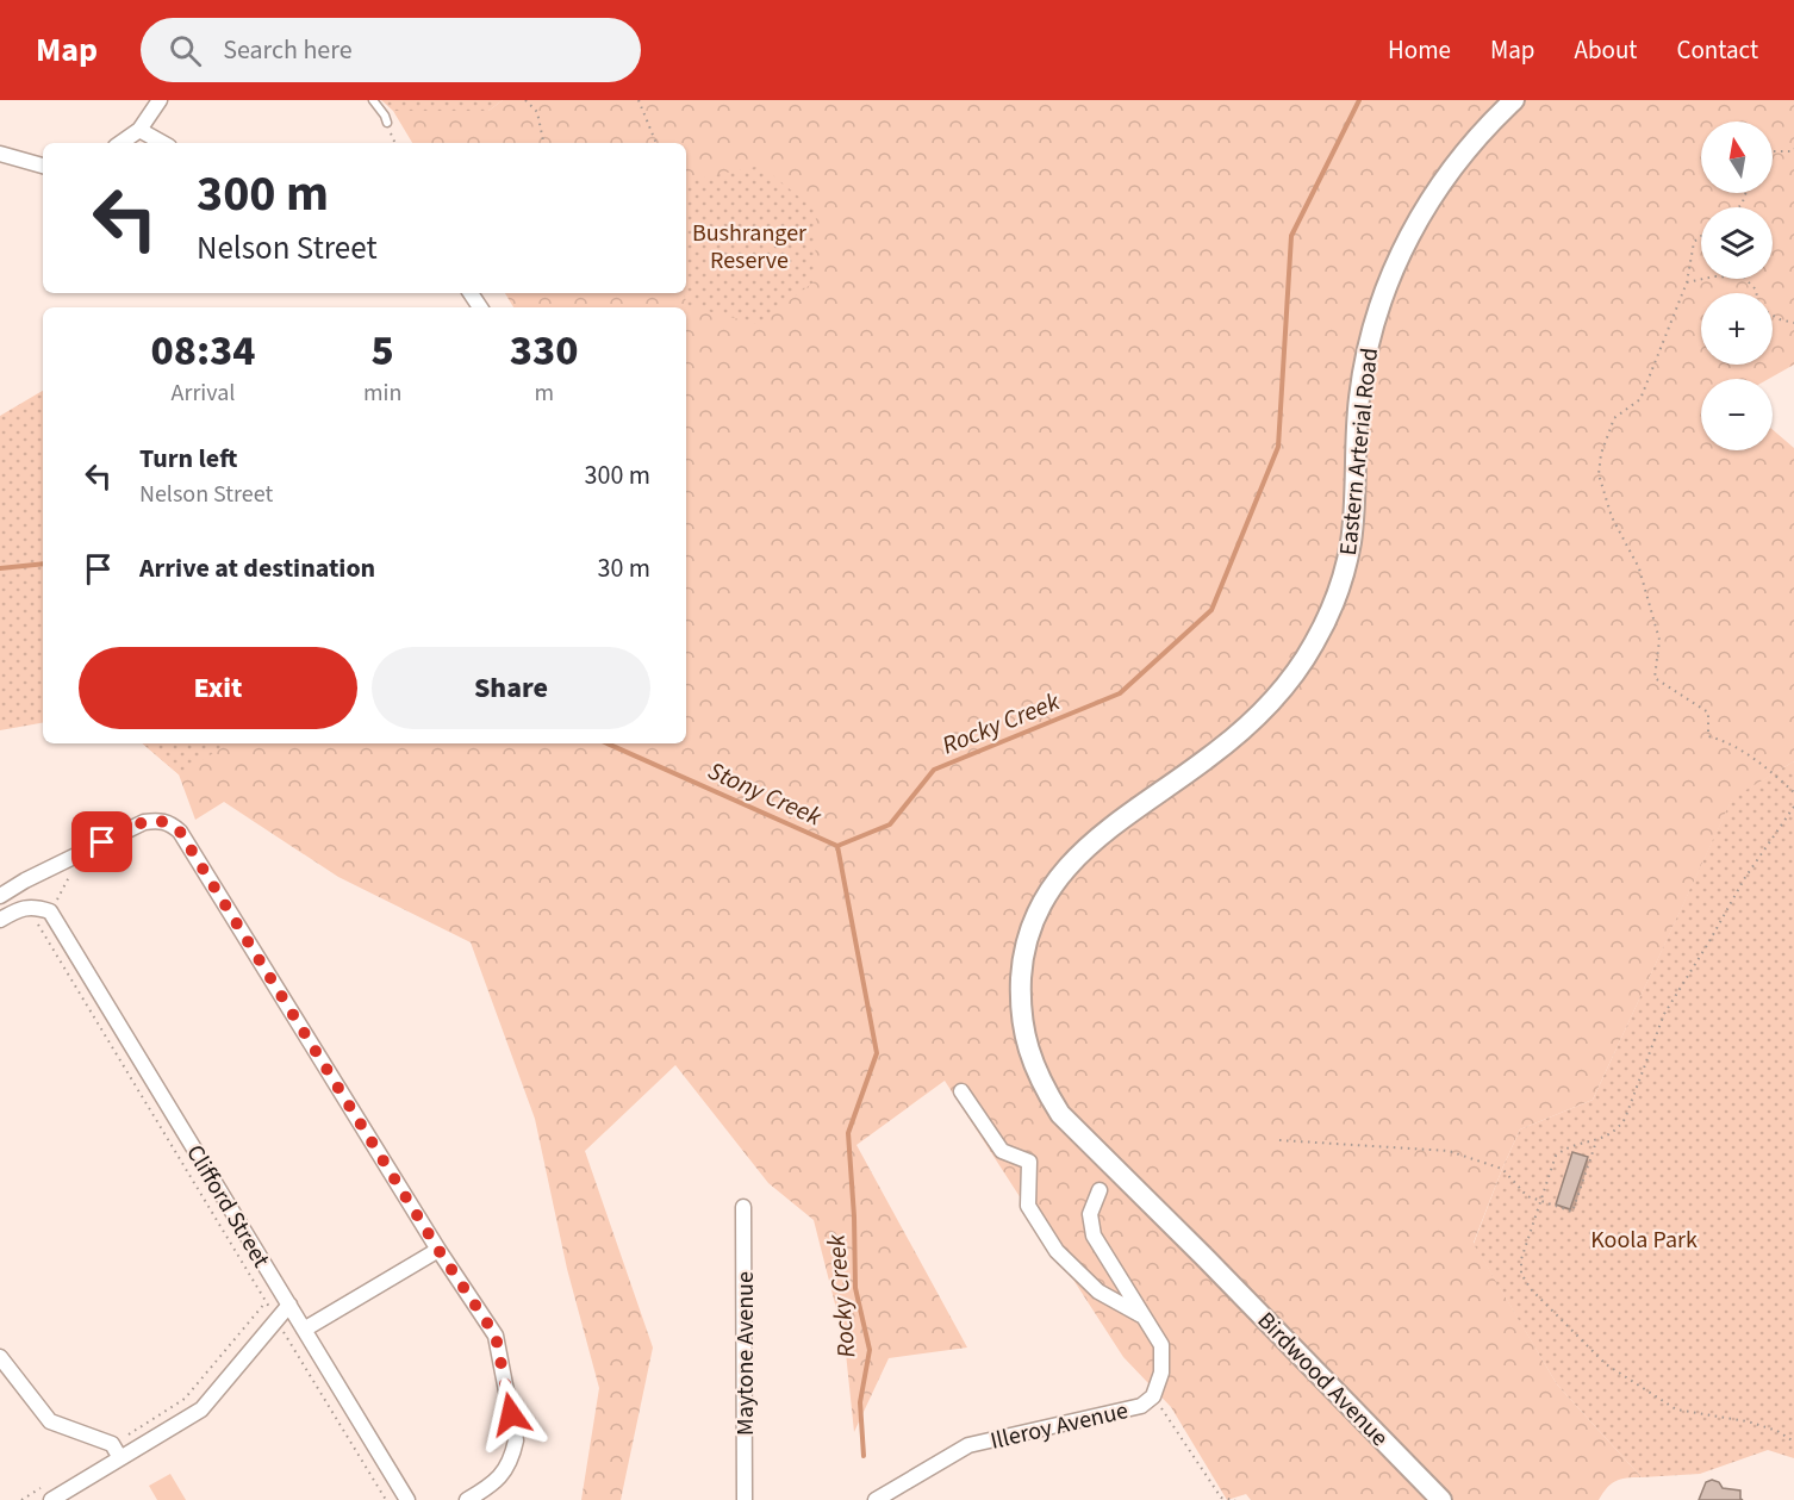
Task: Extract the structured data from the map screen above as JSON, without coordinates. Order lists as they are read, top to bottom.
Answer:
{
  "streets": {
    "main road": ["Eastern Arterial Road", "Birdwood Avenue"],
    "street": ["Clifford Street", "Maytone Avenue", "Illeroy Avenue"]
  },
  "crossings": [
    ["Eastern Arterial Road", "Birdwood Avenue"]
  ],
  "water": ["Rocky Creek", "Stony Creek"],
  "parks": ["Bushranger Reserve", "Koola Park"],
  "north": "top",
  "page": {
    "header": "Map",
    "search": "Search here",
    "nav": [
      "Home",
      "Map",
      "About",
      "Contact"
    ],
    "map_buttons": ["+", "−"],
    "turn": ["300 m", "Nelson Street"],
    "eta": [
      "08:34",
      "Arrival",
      "5",
      "min",
      "330",
      "m"
    ],
    "list": [
      {
        "name": "Turn left",
        "note": "Nelson Street",
        "value": "300 m"
      },
      {
        "name": "Arrive at destination",
        "value": "30 m"
      }
    ],
    "buttons": ["Exit", "Share"]
  }
}
